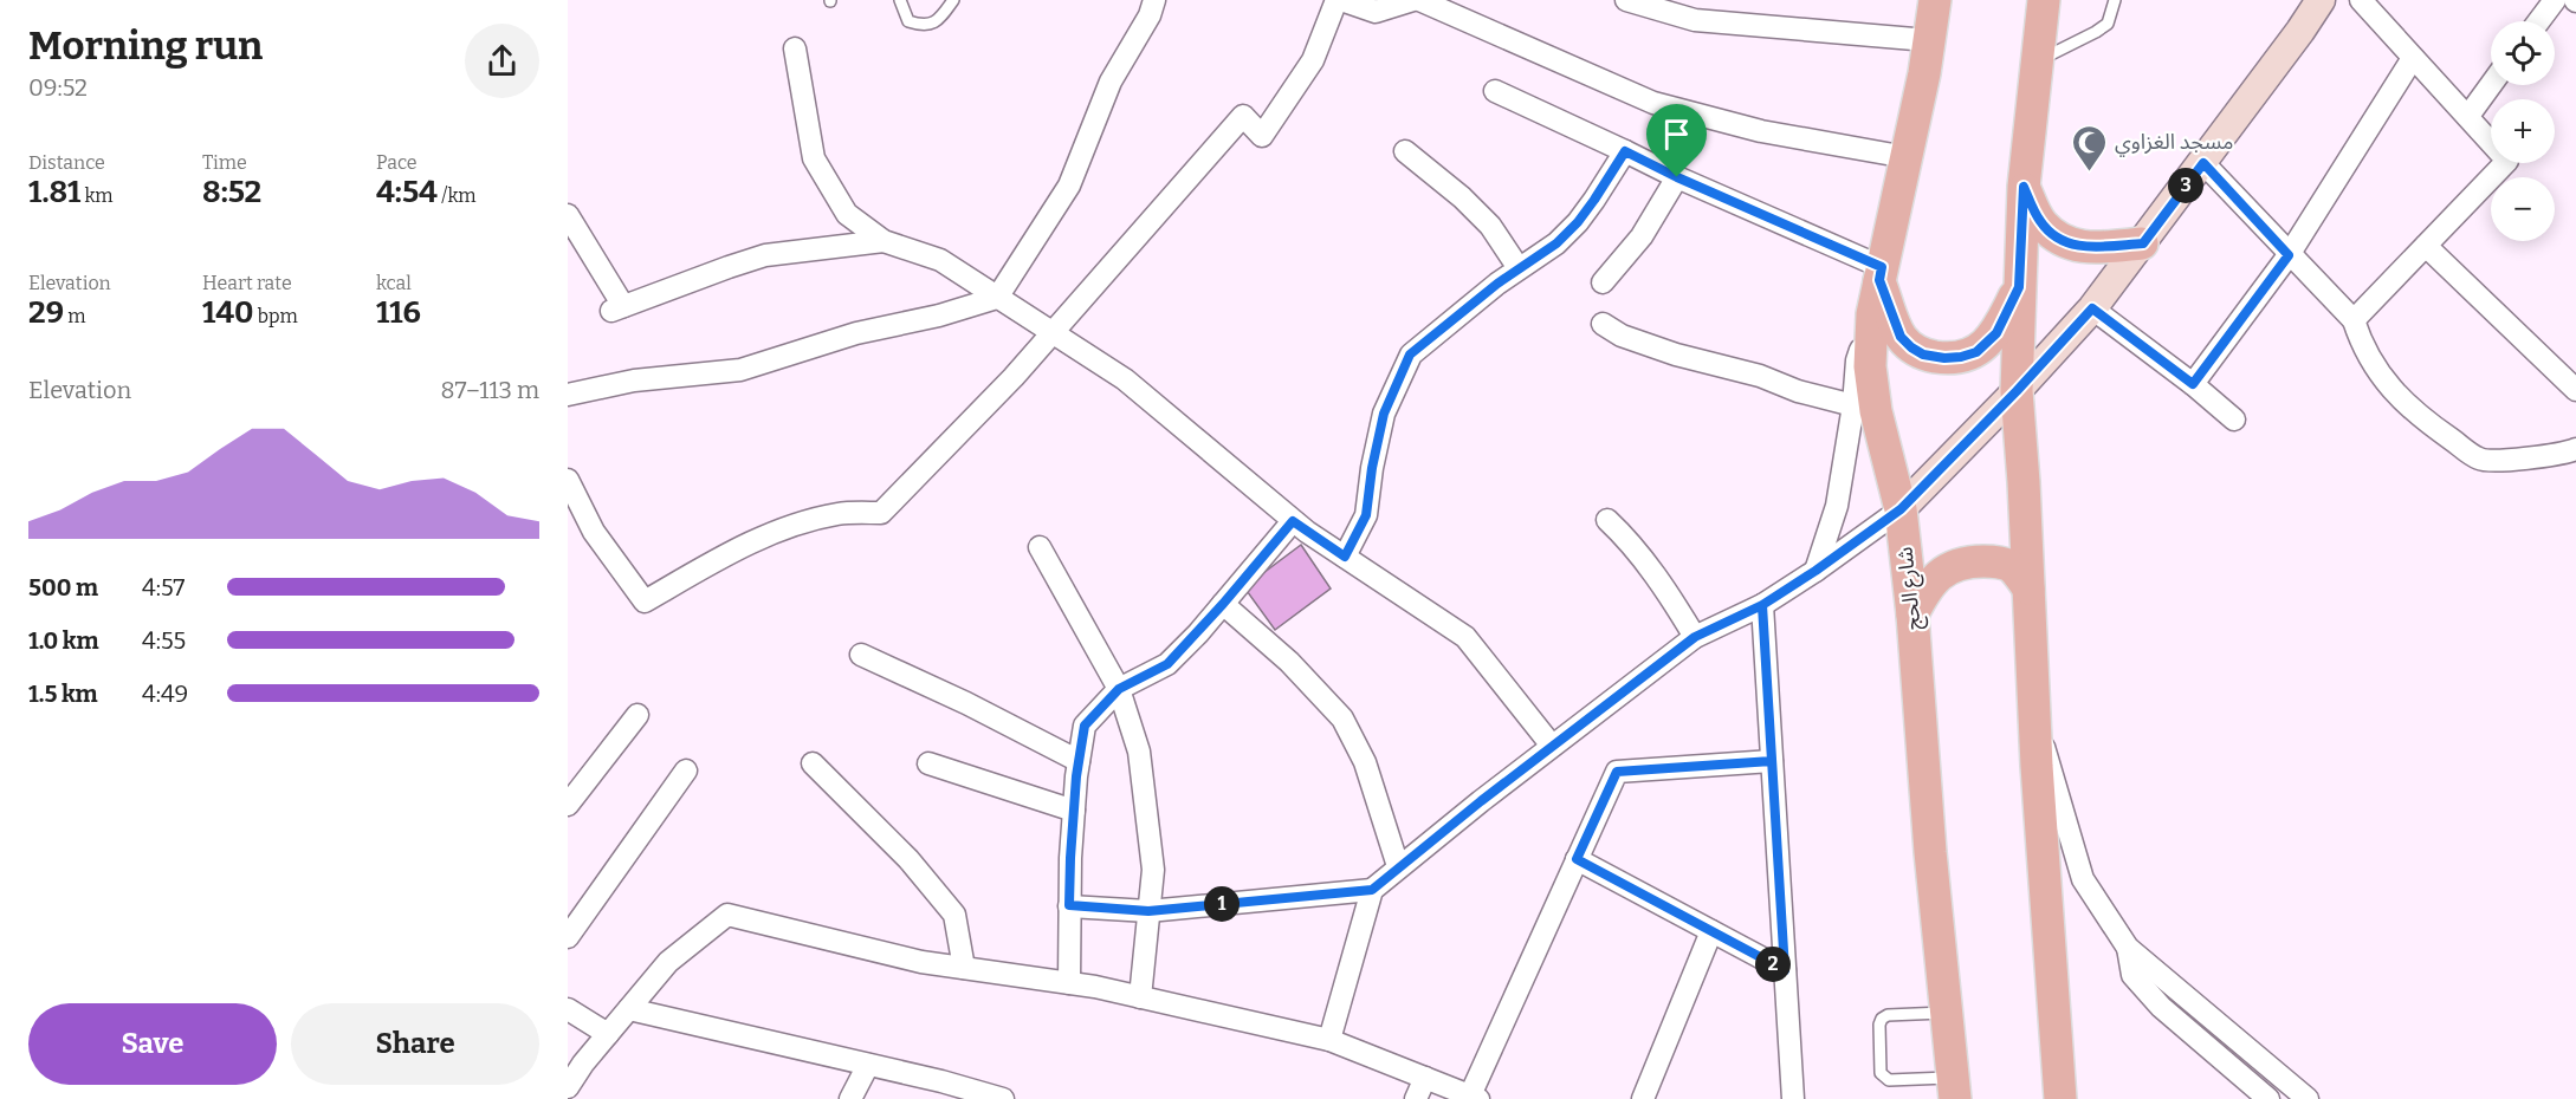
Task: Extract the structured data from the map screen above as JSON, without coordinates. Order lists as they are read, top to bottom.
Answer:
{
  "streets": {
    "main road": ["شارع الحج"]
  },
  "places": {
    "mosque": ["مسجد الغزاوي"]
  },
  "page": {
    "heading": ["Morning run", "09:52"],
    "map_buttons": ["+", "−"],
    "stats": [
      ["Distance", "1.81 km"],
      ["Time", "8:52"],
      ["Pace", "4:54 /km"],
      ["Elevation", "29 m"],
      ["Heart rate", "140 bpm"],
      ["kcal", "116"]
    ],
    "pins": ["3", "1", "2"],
    "chart": ["Elevation", "87–113 m"],
    "list": [
      {
        "name": "500 m",
        "note": "4:57"
      },
      {
        "name": "1.0 km",
        "note": "4:55"
      },
      {
        "name": "1.5 km",
        "note": "4:49"
      }
    ],
    "buttons": ["Save", "Share"]
  }
}
